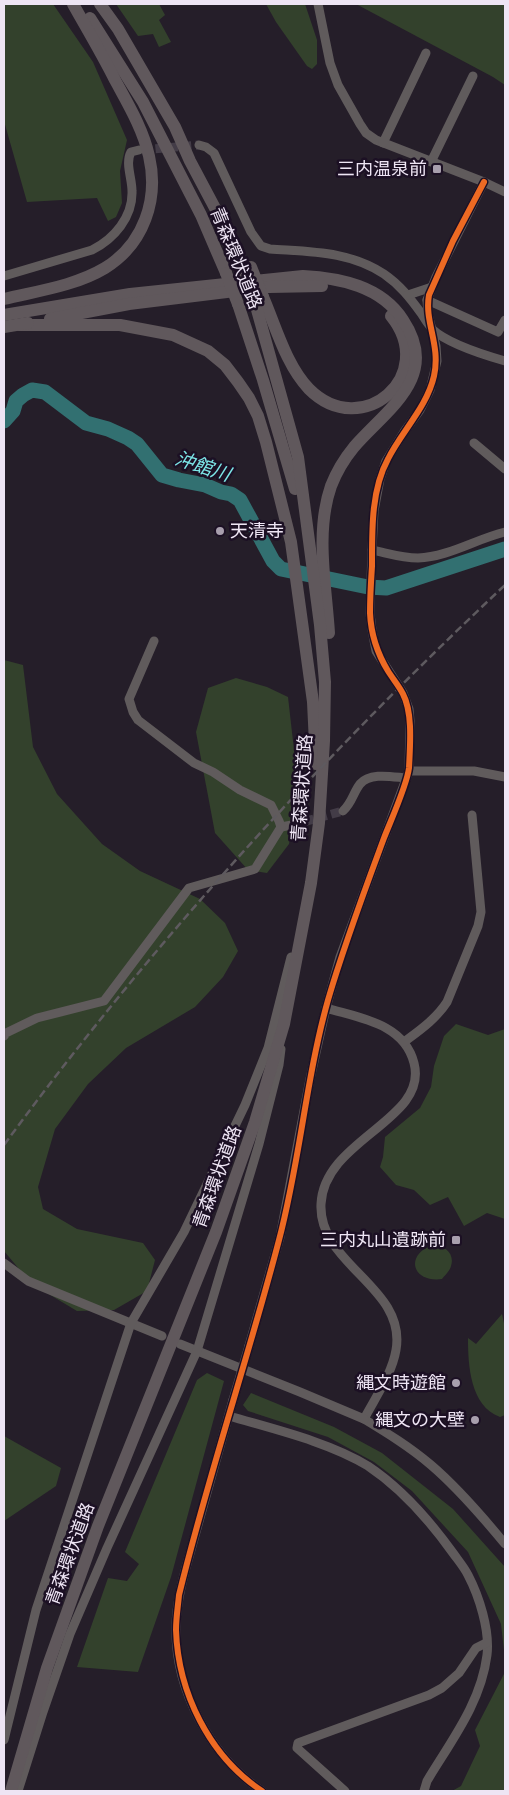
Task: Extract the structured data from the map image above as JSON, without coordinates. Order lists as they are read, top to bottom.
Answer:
{
  "streets": {
    "highway": ["青森環状道路"]
  },
  "water": ["沖館川"],
  "places": {
    "transit": ["三内温泉前", "三内丸山遺跡前"],
    "other": ["天清寺", "縄文時遊館", "縄文の大壁"]
  }
}
